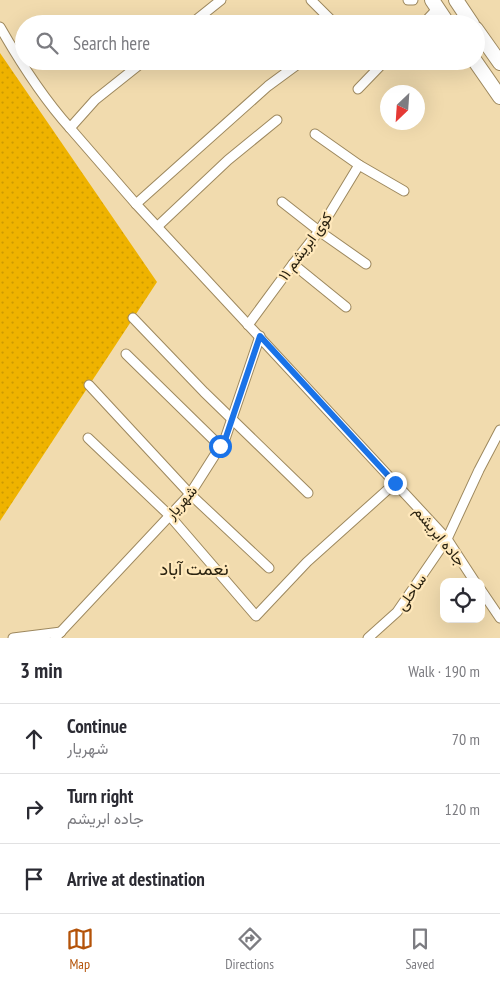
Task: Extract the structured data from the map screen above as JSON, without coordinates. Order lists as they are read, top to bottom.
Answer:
{
  "streets": {
    "street": [
      "کوی ابریشم ۱۱",
      "شهریار",
      "جاده ابریشم",
      "ساحلی"
    ]
  },
  "crossings": [
    ["کوی ابریشم ۱۱", "جاده ابریشم"],
    ["شهریار", "جاده ابریشم"],
    ["جاده ابریشم", "ساحلی"]
  ],
  "districts": ["نعمت آباد"],
  "north": "bottom left",
  "page": {
    "search": "Search here",
    "heading": ["3 min", "Walk · 190 m"],
    "list": [
      ["Continue", "شهریار", "70 m"],
      ["Turn right", "جاده ابریشم", "120 m"],
      "Arrive at destination"
    ],
    "nav": ["Map", "Directions", "Saved"]
  }
}
